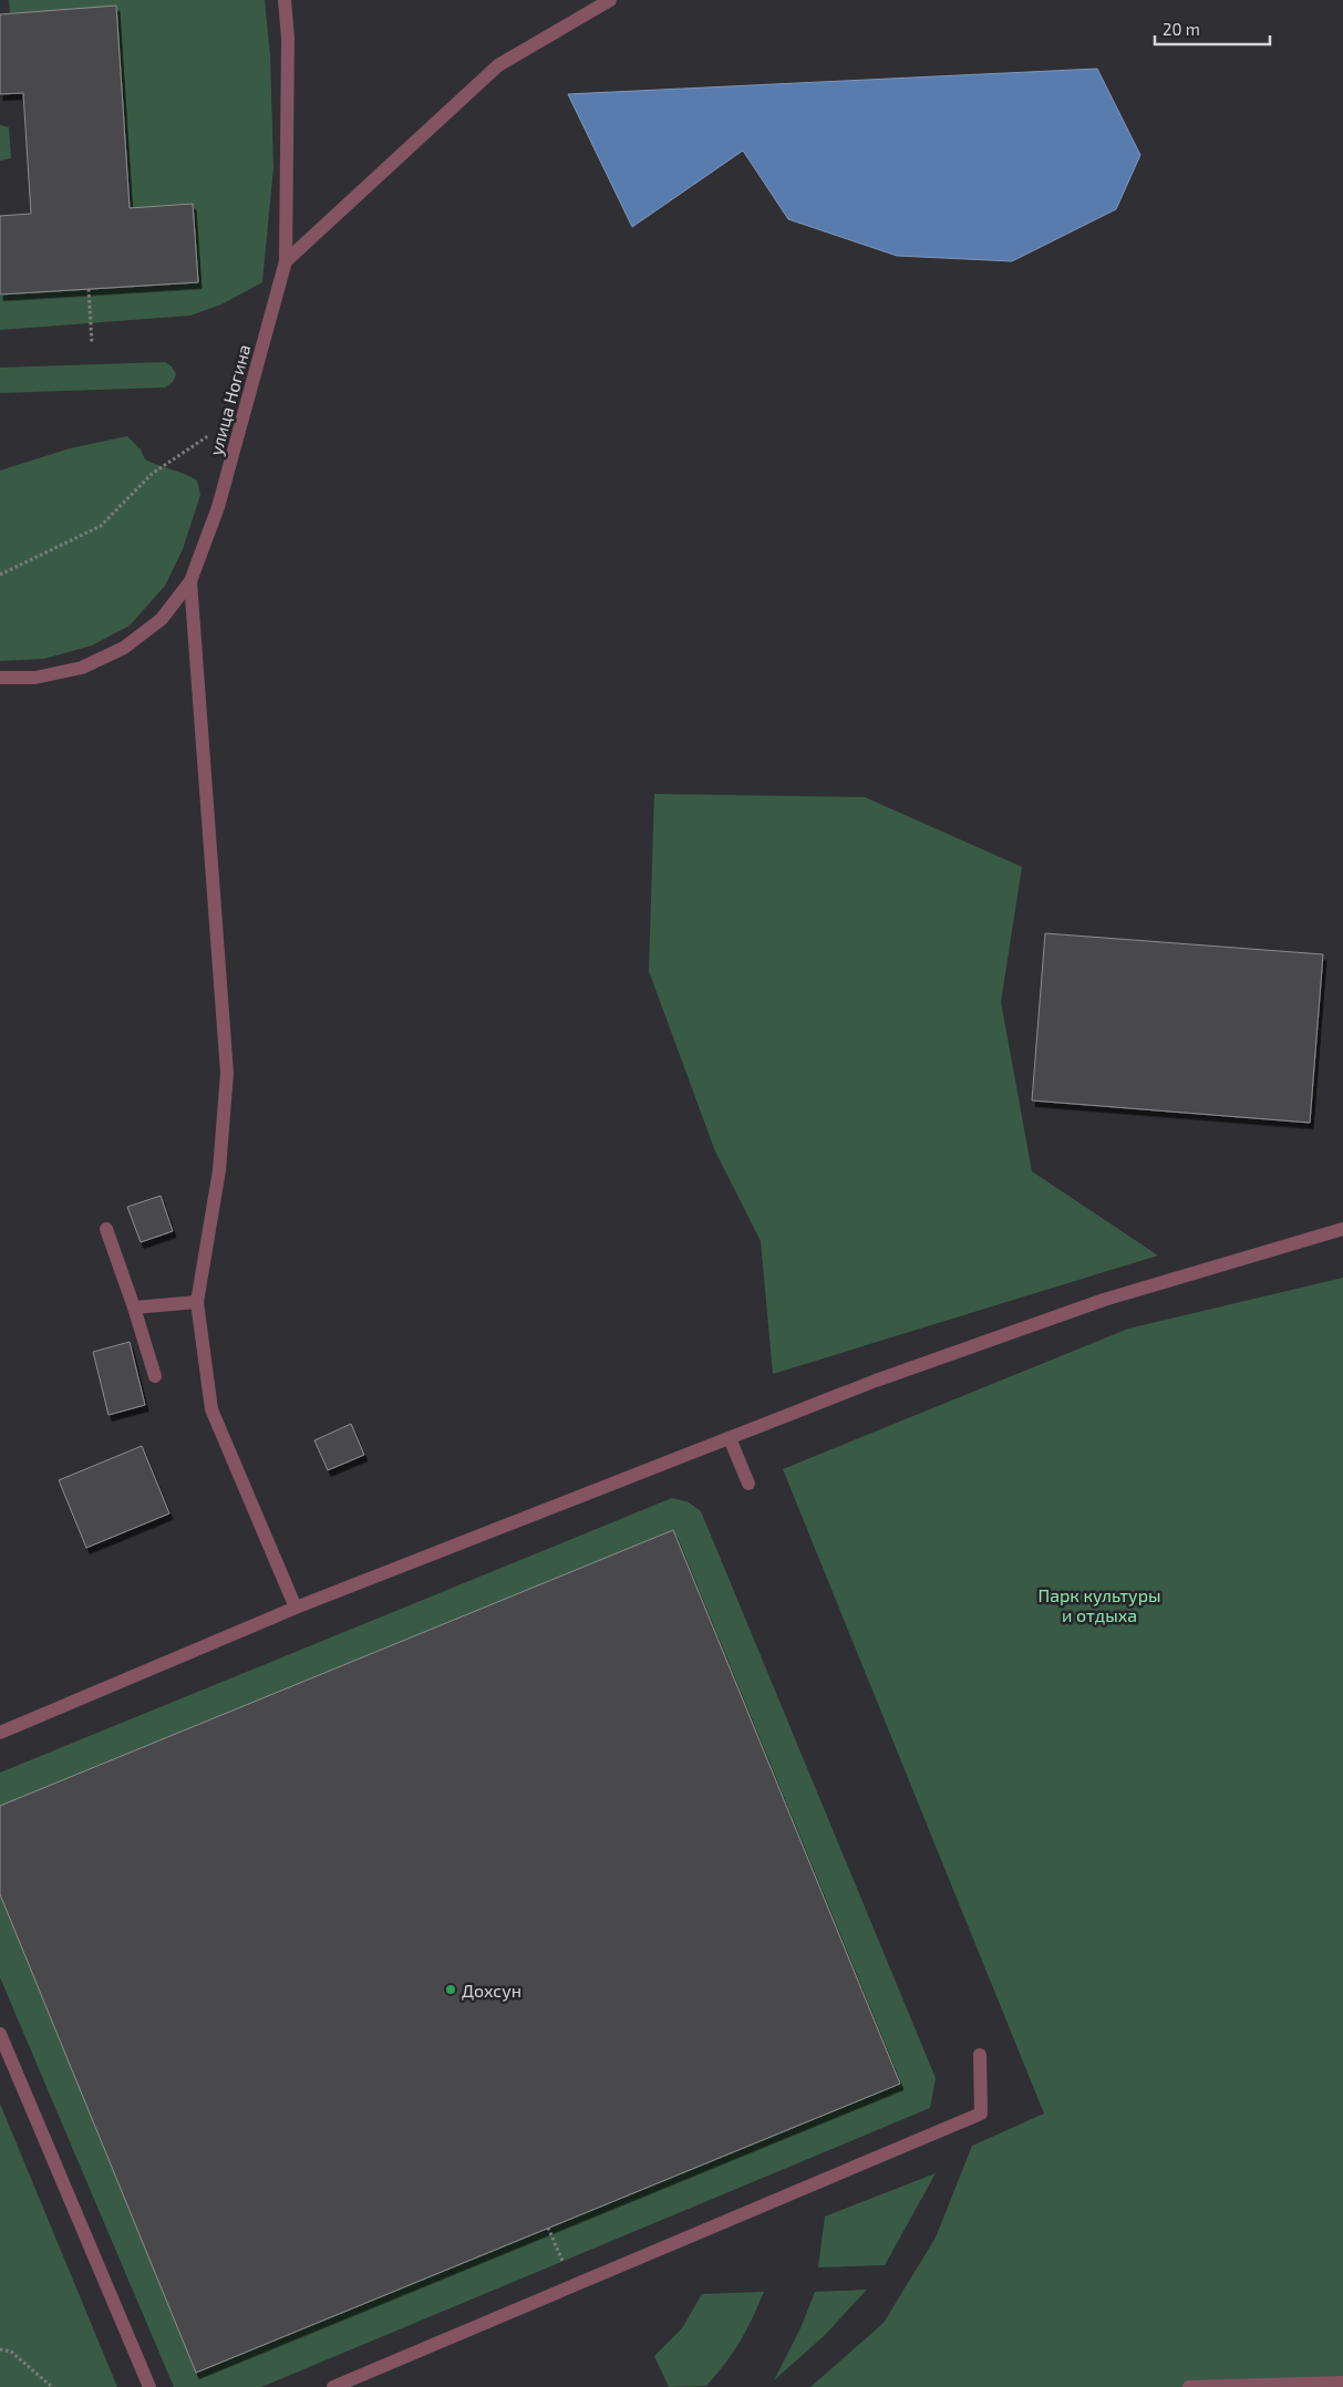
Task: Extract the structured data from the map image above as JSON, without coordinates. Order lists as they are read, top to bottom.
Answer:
{
  "streets": {
    "street": ["улица Ногина"]
  },
  "parks": ["Парк культуры и отдыха"],
  "places": ["Дохсун"],
  "scale_bar": "20 m"
}
